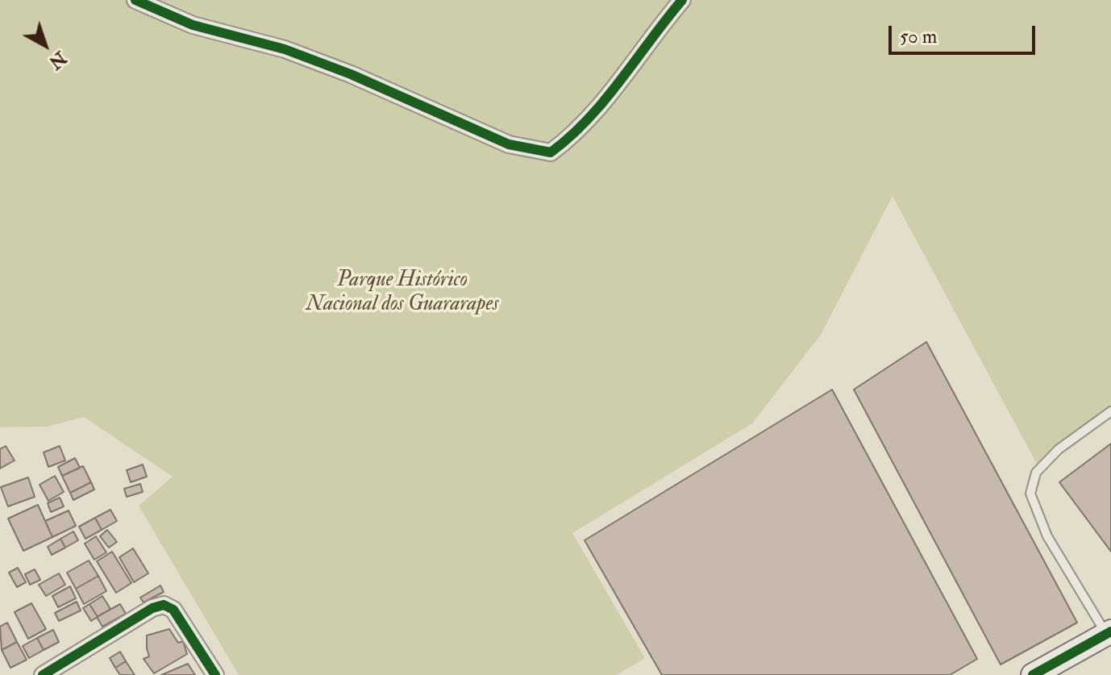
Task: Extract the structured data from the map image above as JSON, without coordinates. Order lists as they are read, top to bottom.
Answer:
{
  "parks": ["Parque Histórico Nacional dos Guararapes"],
  "scale_bar": "50 m",
  "north": "bottom right"
}
